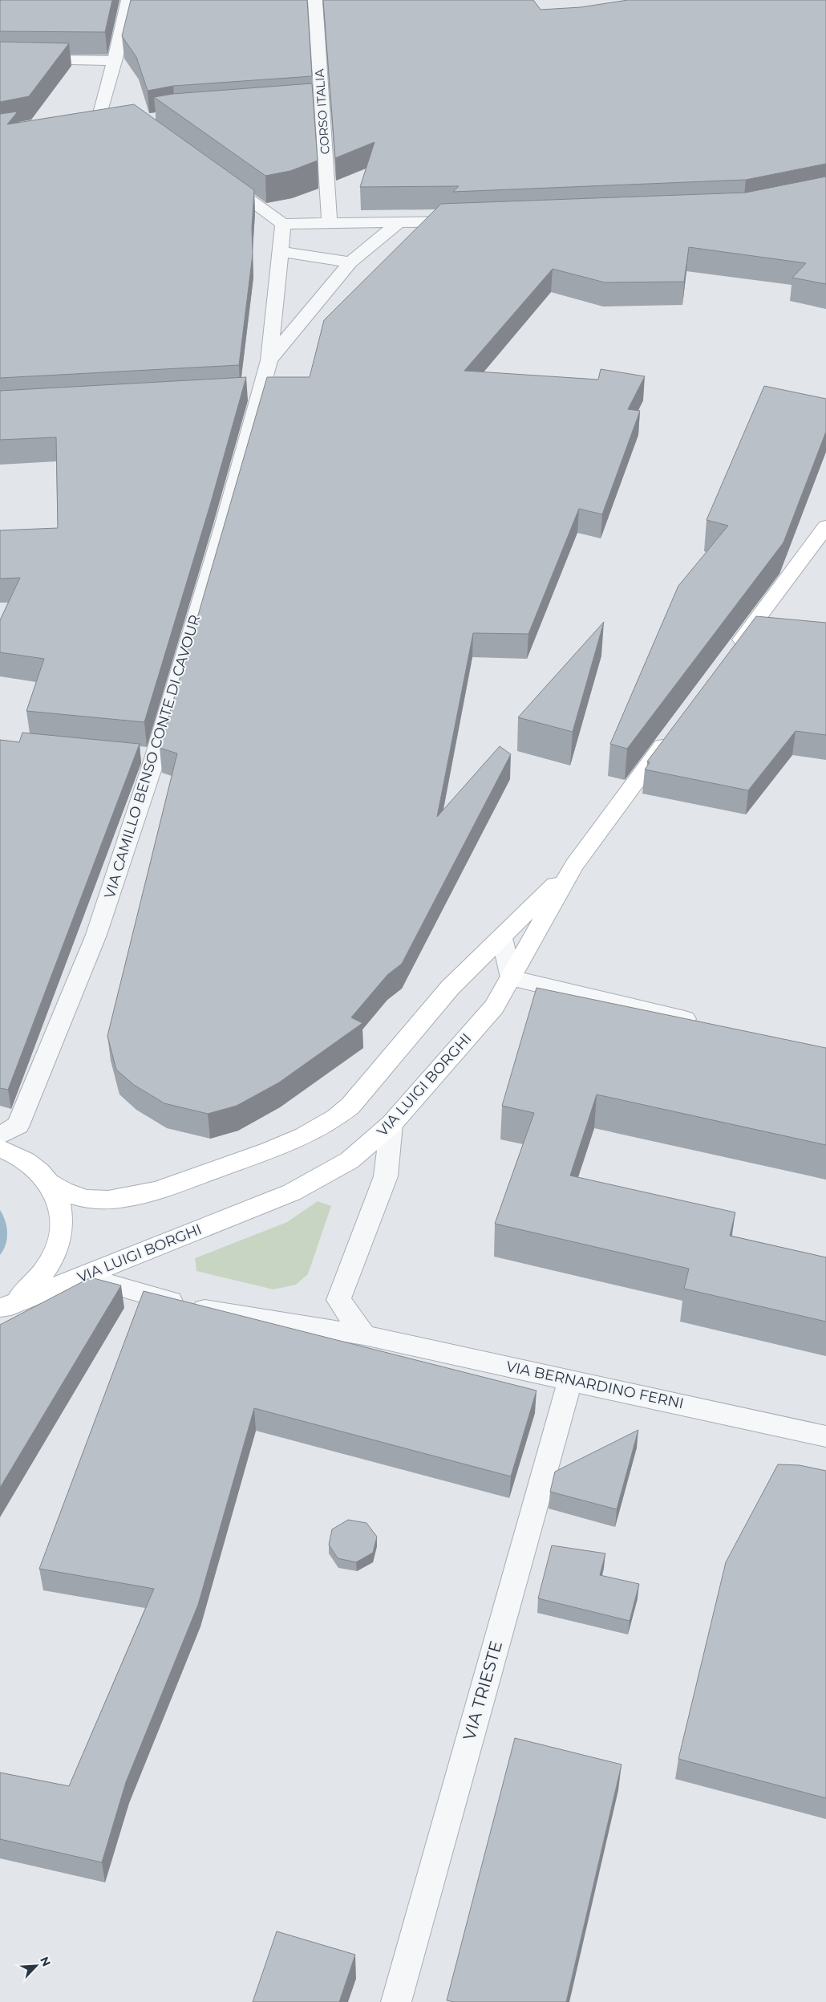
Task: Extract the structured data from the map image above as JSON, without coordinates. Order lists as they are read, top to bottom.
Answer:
{
  "streets": {
    "street": [
      "CORSO ITALIA",
      "VIA CAMILLO BENSO CONTE DI CAVOUR",
      "VIA LUIGI BORGHI",
      "VIA BERNARDINO FERNI",
      "VIA TRIESTE"
    ]
  },
  "crossings": [
    ["VIA LUIGI BORGHI", "VIA BERNARDINO FERNI"],
    ["VIA BERNARDINO FERNI", "VIA TRIESTE"]
  ],
  "north": "top right"
}
